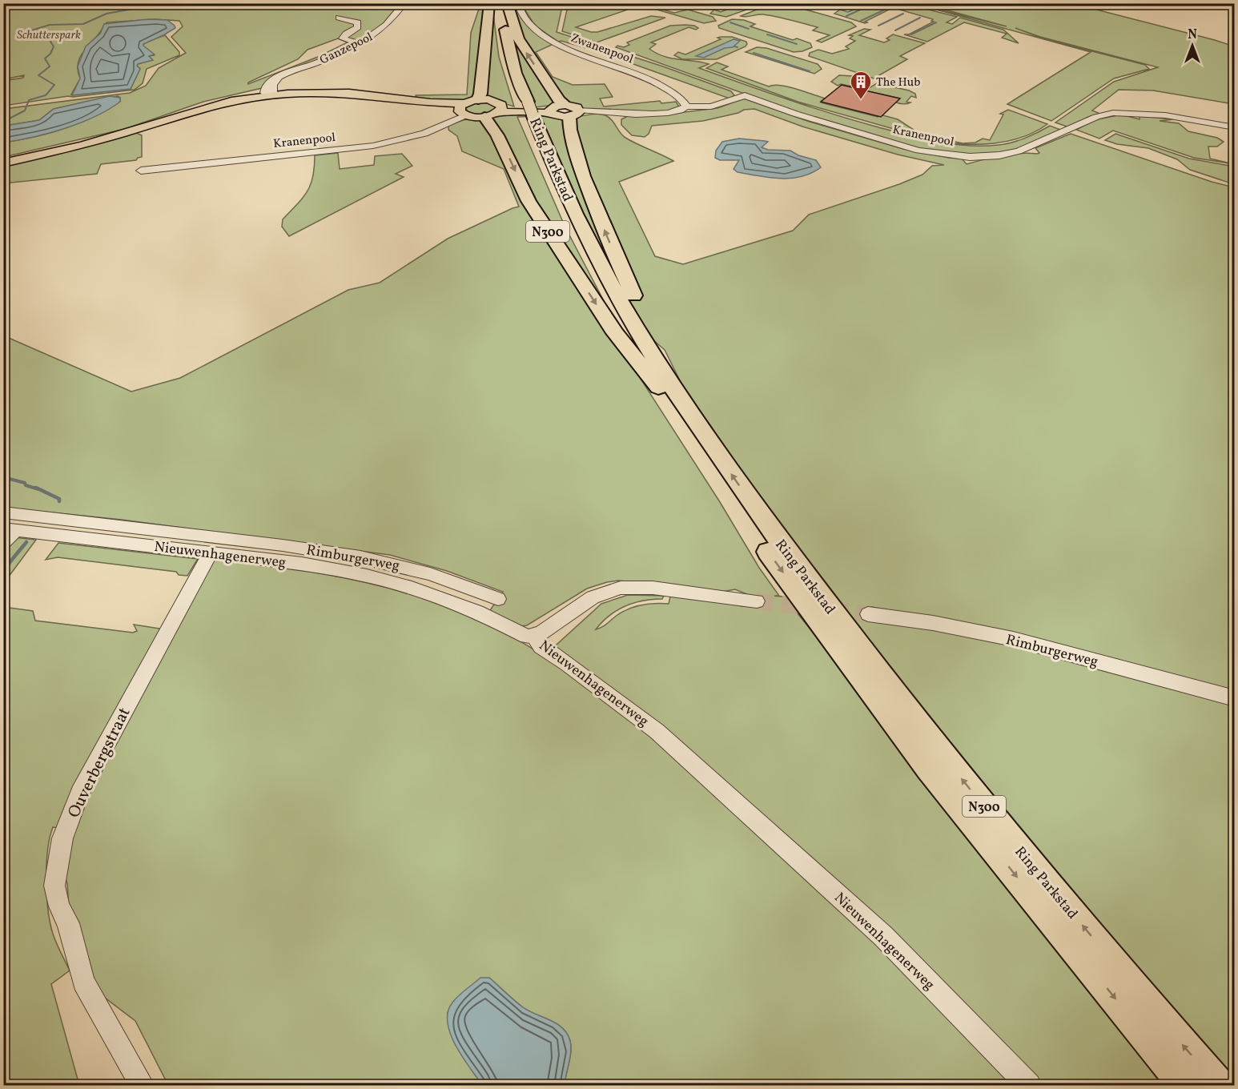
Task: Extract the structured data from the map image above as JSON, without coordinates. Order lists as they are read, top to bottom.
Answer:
{
  "streets": {
    "highway": ["Ring Parkstad", "N300"],
    "street": [
      "Ganzepool",
      "Zwanenpool",
      "Kranenpool",
      "Nieuwenhagenerweg",
      "Rimburgerweg",
      "Ouverbergstraat"
    ]
  },
  "crossings": [
    ["Zwanenpool", "Kranenpool"],
    ["Kranenpool", "N300"],
    ["Ring Parkstad", "N300"],
    ["Nieuwenhagenerweg", "Ouverbergstraat"]
  ],
  "parks": ["Schutterspark"],
  "places": {
    "building": ["The Hub"]
  },
  "north": "top"
}
